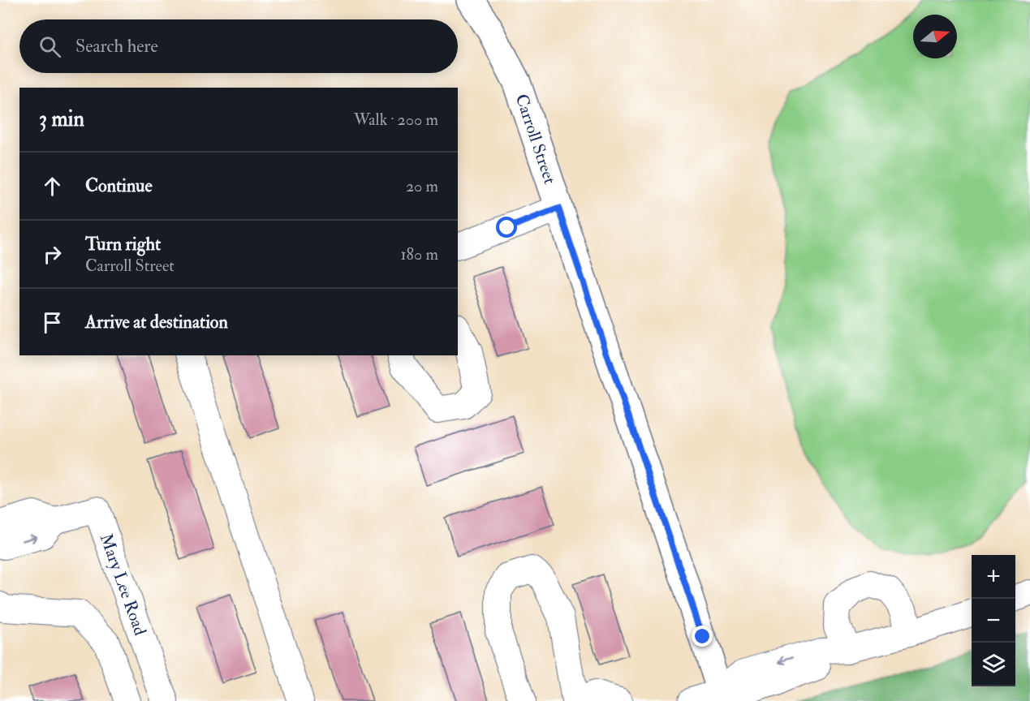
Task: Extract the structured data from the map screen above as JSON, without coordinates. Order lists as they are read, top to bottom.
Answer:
{
  "streets": {
    "main road": ["Carroll Street"],
    "street": ["Mary Lee Road"]
  },
  "north": "right",
  "page": {
    "search": "Search here",
    "heading": ["3 min", "Walk · 200 m"],
    "list": [
      ["Continue", "20 m"],
      ["Turn right", "Carroll Street", "180 m"],
      "Arrive at destination"
    ],
    "map_buttons": ["+", "−"]
  }
}
